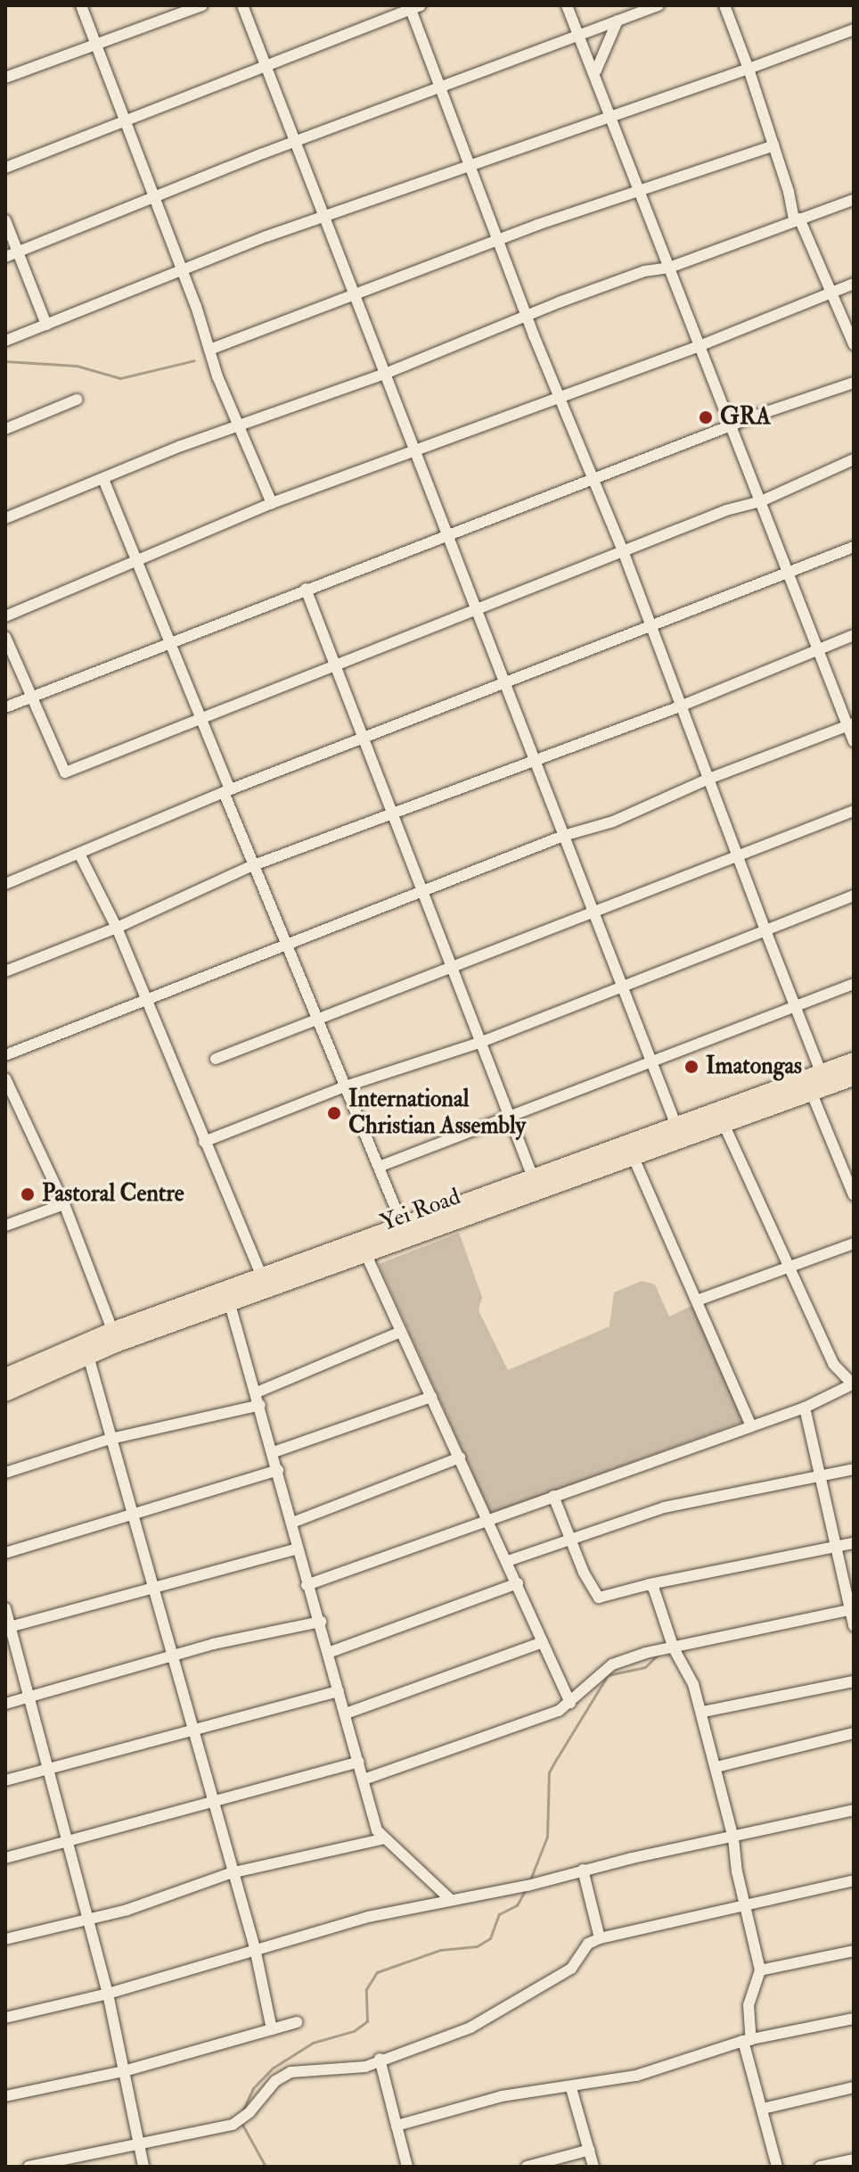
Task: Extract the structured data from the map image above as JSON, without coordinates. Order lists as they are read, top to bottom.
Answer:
{
  "streets": {
    "main road": ["Yei Road"]
  },
  "places": [
    "GRA",
    "Imatongas",
    "International Christian Assembly",
    "Pastoral Centre"
  ]
}
